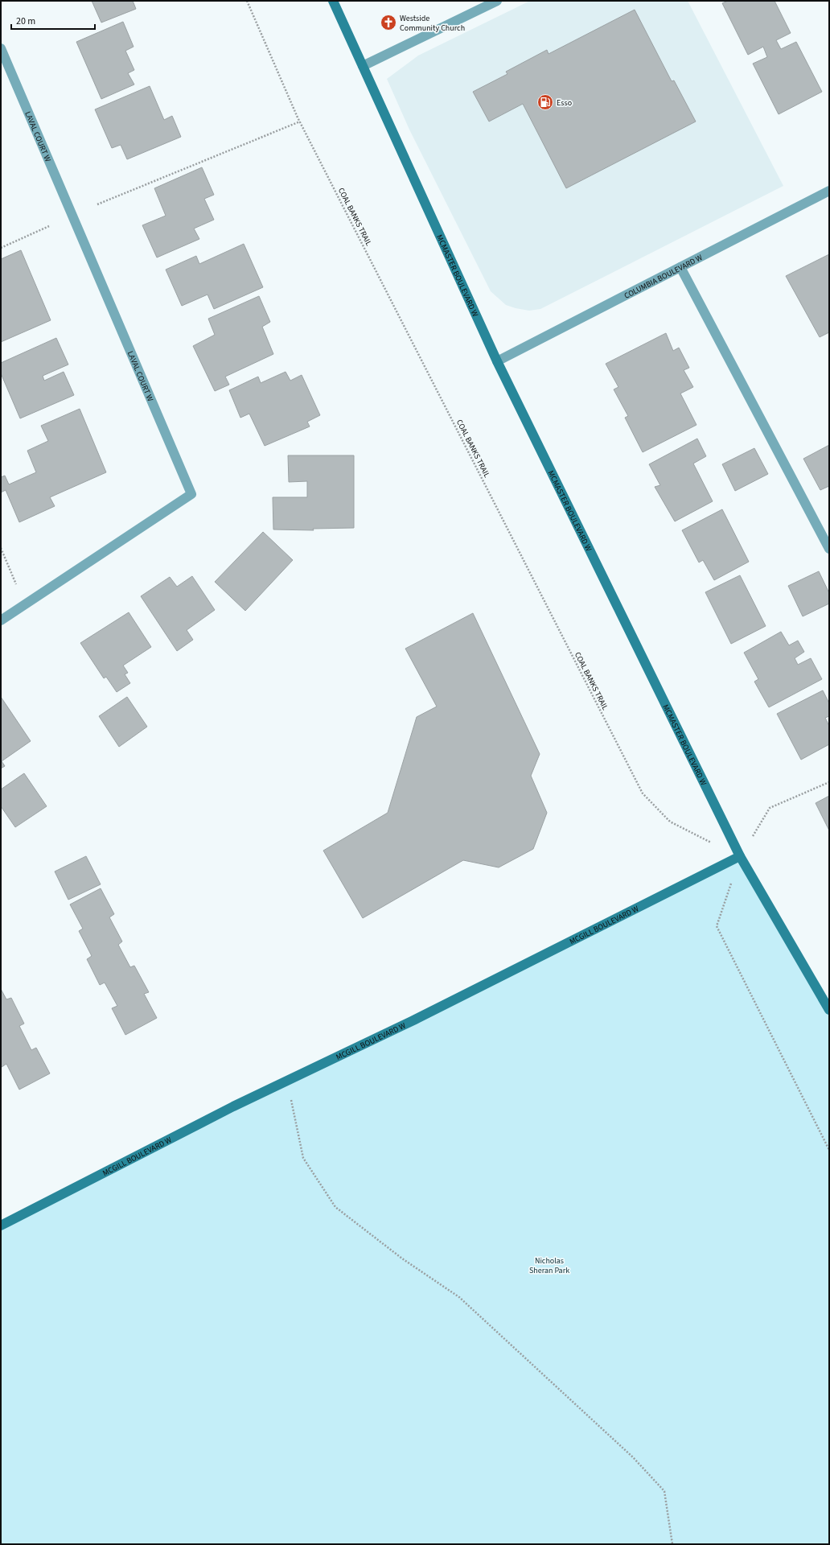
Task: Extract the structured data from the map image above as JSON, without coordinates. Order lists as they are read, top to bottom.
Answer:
{
  "streets": {
    "street": [
      "LAVAL COURT W",
      "MCMASTER BOULEVARD W",
      "COLUMBIA BOULEVARD W",
      "MCGILL BOULEVARD W"
    ],
    "path": ["COAL BANKS TRAIL"]
  },
  "crossings": [
    ["COAL BANKS TRAIL", "MCMASTER BOULEVARD W"],
    ["COAL BANKS TRAIL", "MCGILL BOULEVARD W"],
    ["MCMASTER BOULEVARD W", "COLUMBIA BOULEVARD W"],
    ["MCMASTER BOULEVARD W", "MCGILL BOULEVARD W"]
  ],
  "parks": ["Nicholas Sheran Park"],
  "places": {
    "church": ["Westside Community Church"],
    "fuel station": ["Esso"]
  },
  "scale_bar": "20 m"
}
